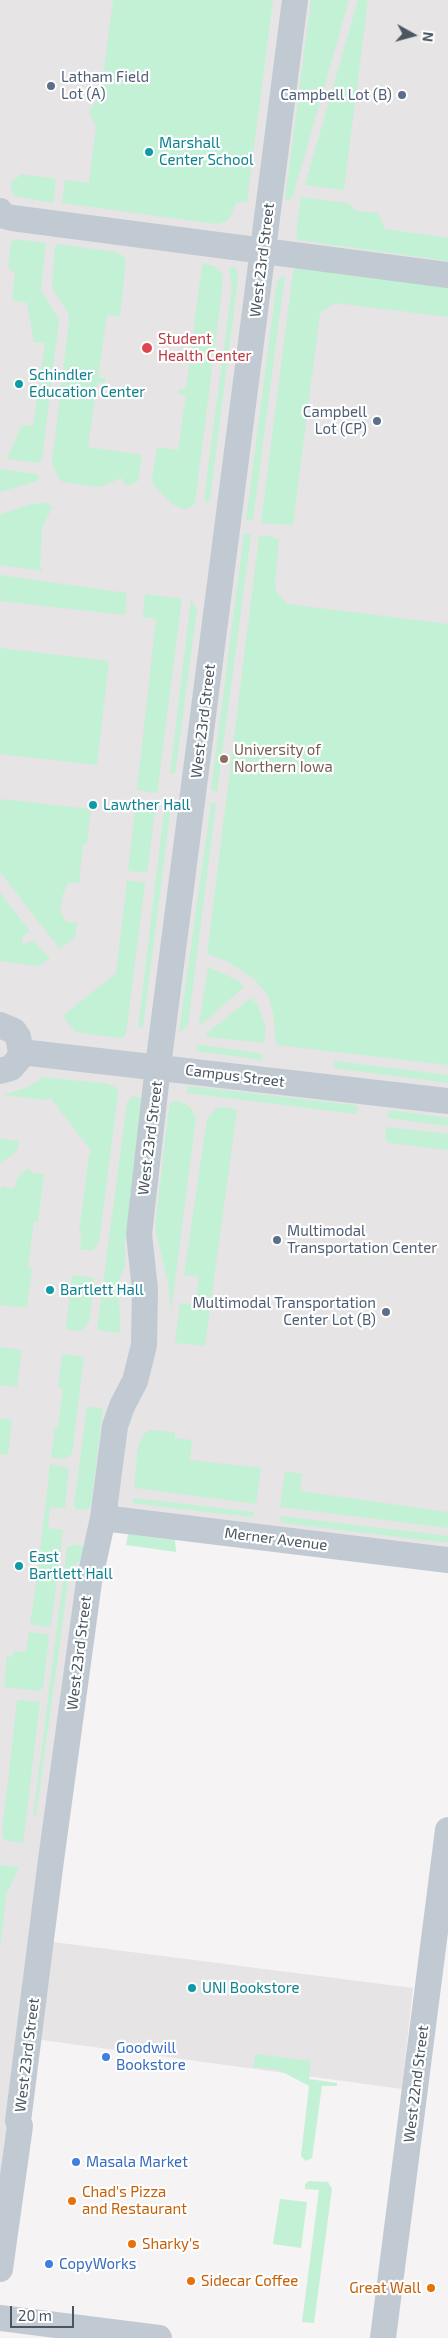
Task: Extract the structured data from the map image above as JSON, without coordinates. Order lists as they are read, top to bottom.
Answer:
{
  "streets": {
    "street": [
      "West 23rd Street",
      "Campus Street",
      "Merner Avenue",
      "West 22nd Street"
    ]
  },
  "crossings": [
    ["West 23rd Street", "Campus Street"],
    ["West 23rd Street", "Merner Avenue"]
  ],
  "places": [
    "Latham Field Lot (A)",
    "Campbell Lot (B)",
    "Marshall Center School",
    "Student Health Center",
    "Schindler Education Center",
    "Campbell Lot (CP)",
    "University of Northern Iowa",
    "Lawther Hall",
    "Multimodal Transportation Center",
    "Bartlett Hall",
    "Multimodal Transportation Center Lot (B)",
    "East Bartlett Hall",
    "UNI Bookstore",
    "Goodwill Bookstore",
    "Masala Market",
    "Chad's Pizza and Restaurant",
    "Sharky's",
    "CopyWorks",
    "Sidecar Coffee",
    "Great Wall"
  ],
  "scale_bar": "20 m",
  "north": "right"
}
